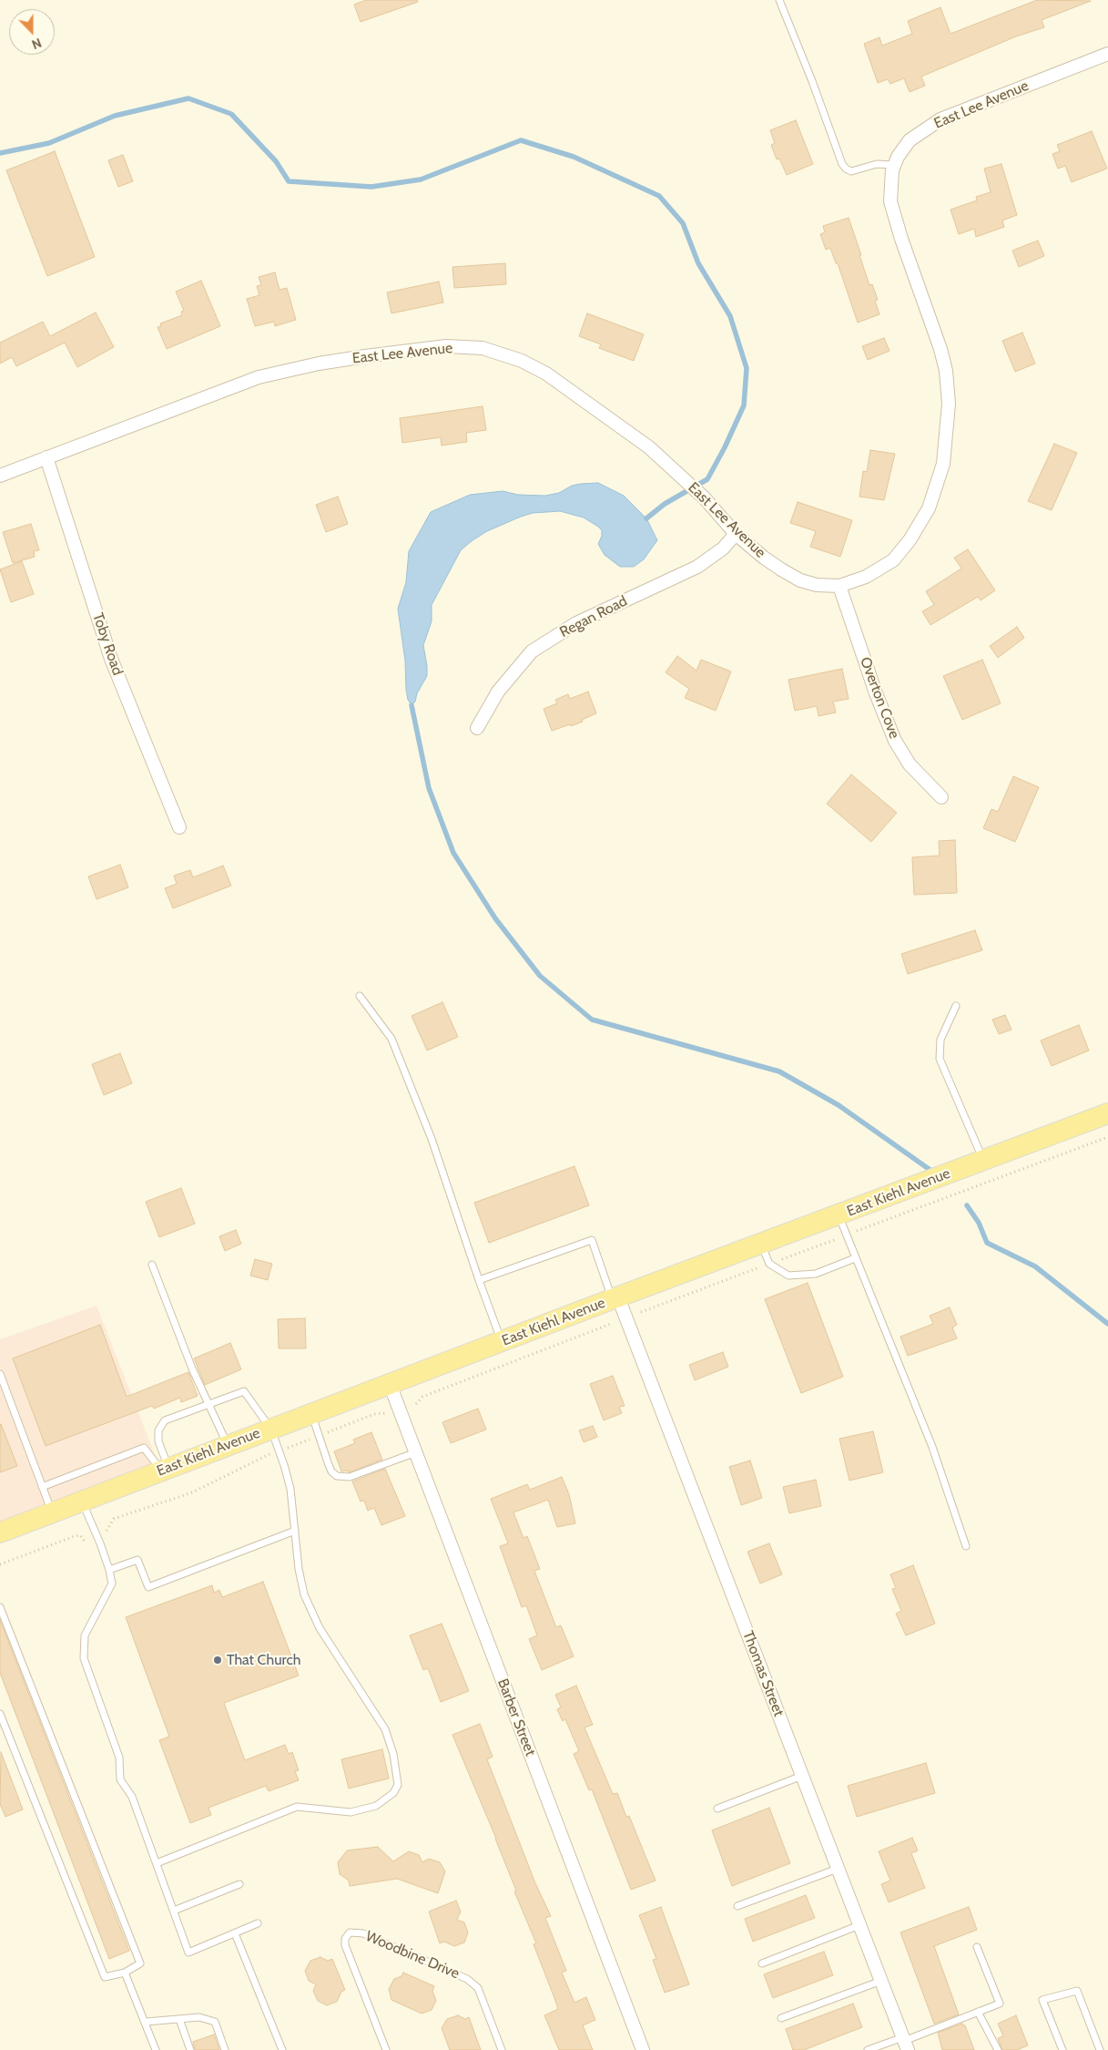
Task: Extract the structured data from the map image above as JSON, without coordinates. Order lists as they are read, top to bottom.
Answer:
{
  "streets": {
    "main road": ["East Kiehl Avenue"],
    "street": [
      "East Lee Avenue",
      "Regan Road",
      "Toby Road",
      "Overton Cove",
      "Thomas Street",
      "Barber Street"
    ],
    "lane": ["Woodbine Drive"]
  },
  "crossings": [
    ["East Lee Avenue", "Regan Road"],
    ["East Lee Avenue", "Toby Road"],
    ["East Lee Avenue", "Overton Cove"],
    ["East Kiehl Avenue", "Thomas Street"],
    ["East Kiehl Avenue", "Barber Street"]
  ],
  "places": ["That Church"],
  "north": "bottom"
}
